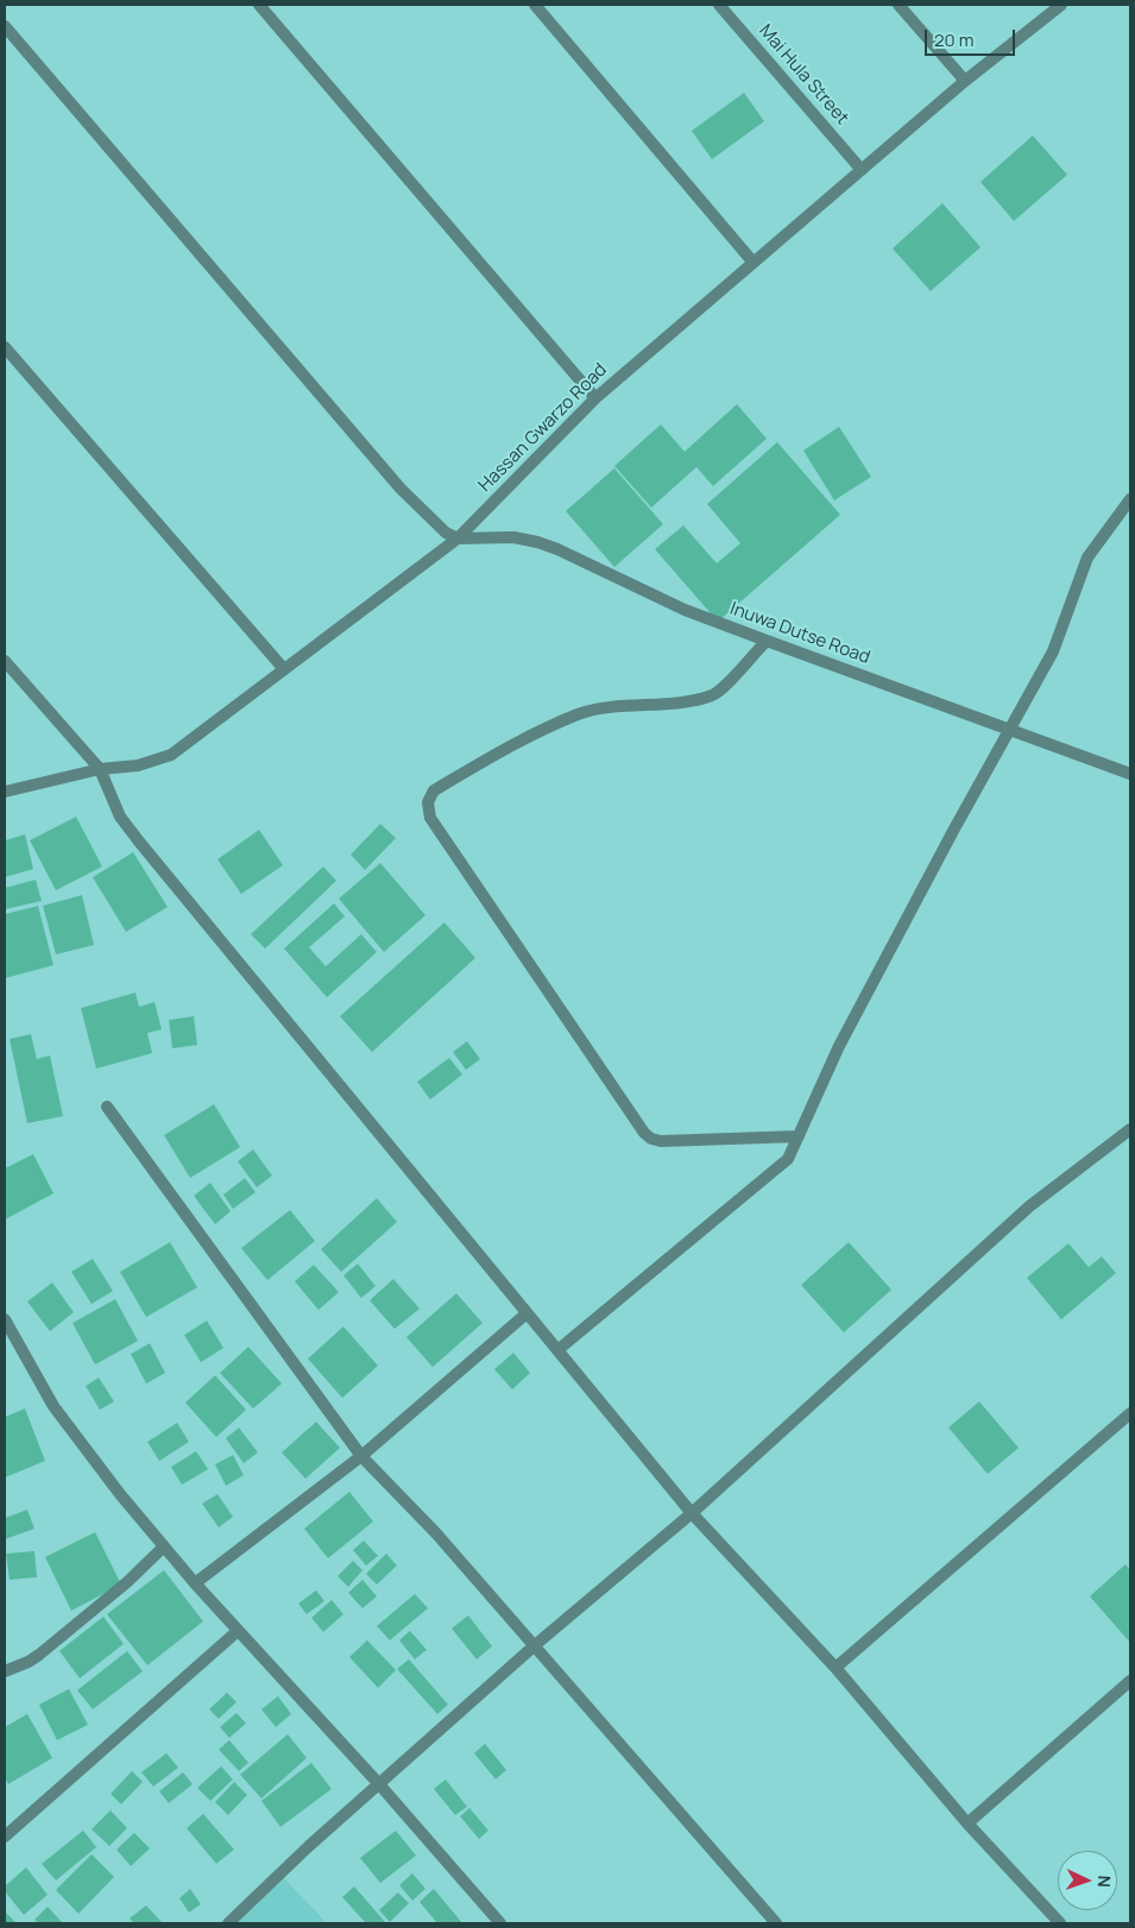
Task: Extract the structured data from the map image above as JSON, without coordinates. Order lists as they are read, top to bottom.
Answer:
{
  "streets": {
    "street": ["Mai Hula Street", "Hassan Gwarzo Road", "Inuwa Dutse Road"]
  },
  "crossings": [
    ["Mai Hula Street", "Hassan Gwarzo Road"],
    ["Hassan Gwarzo Road", "Inuwa Dutse Road"]
  ],
  "scale_bar": "20 m",
  "north": "right"
}
